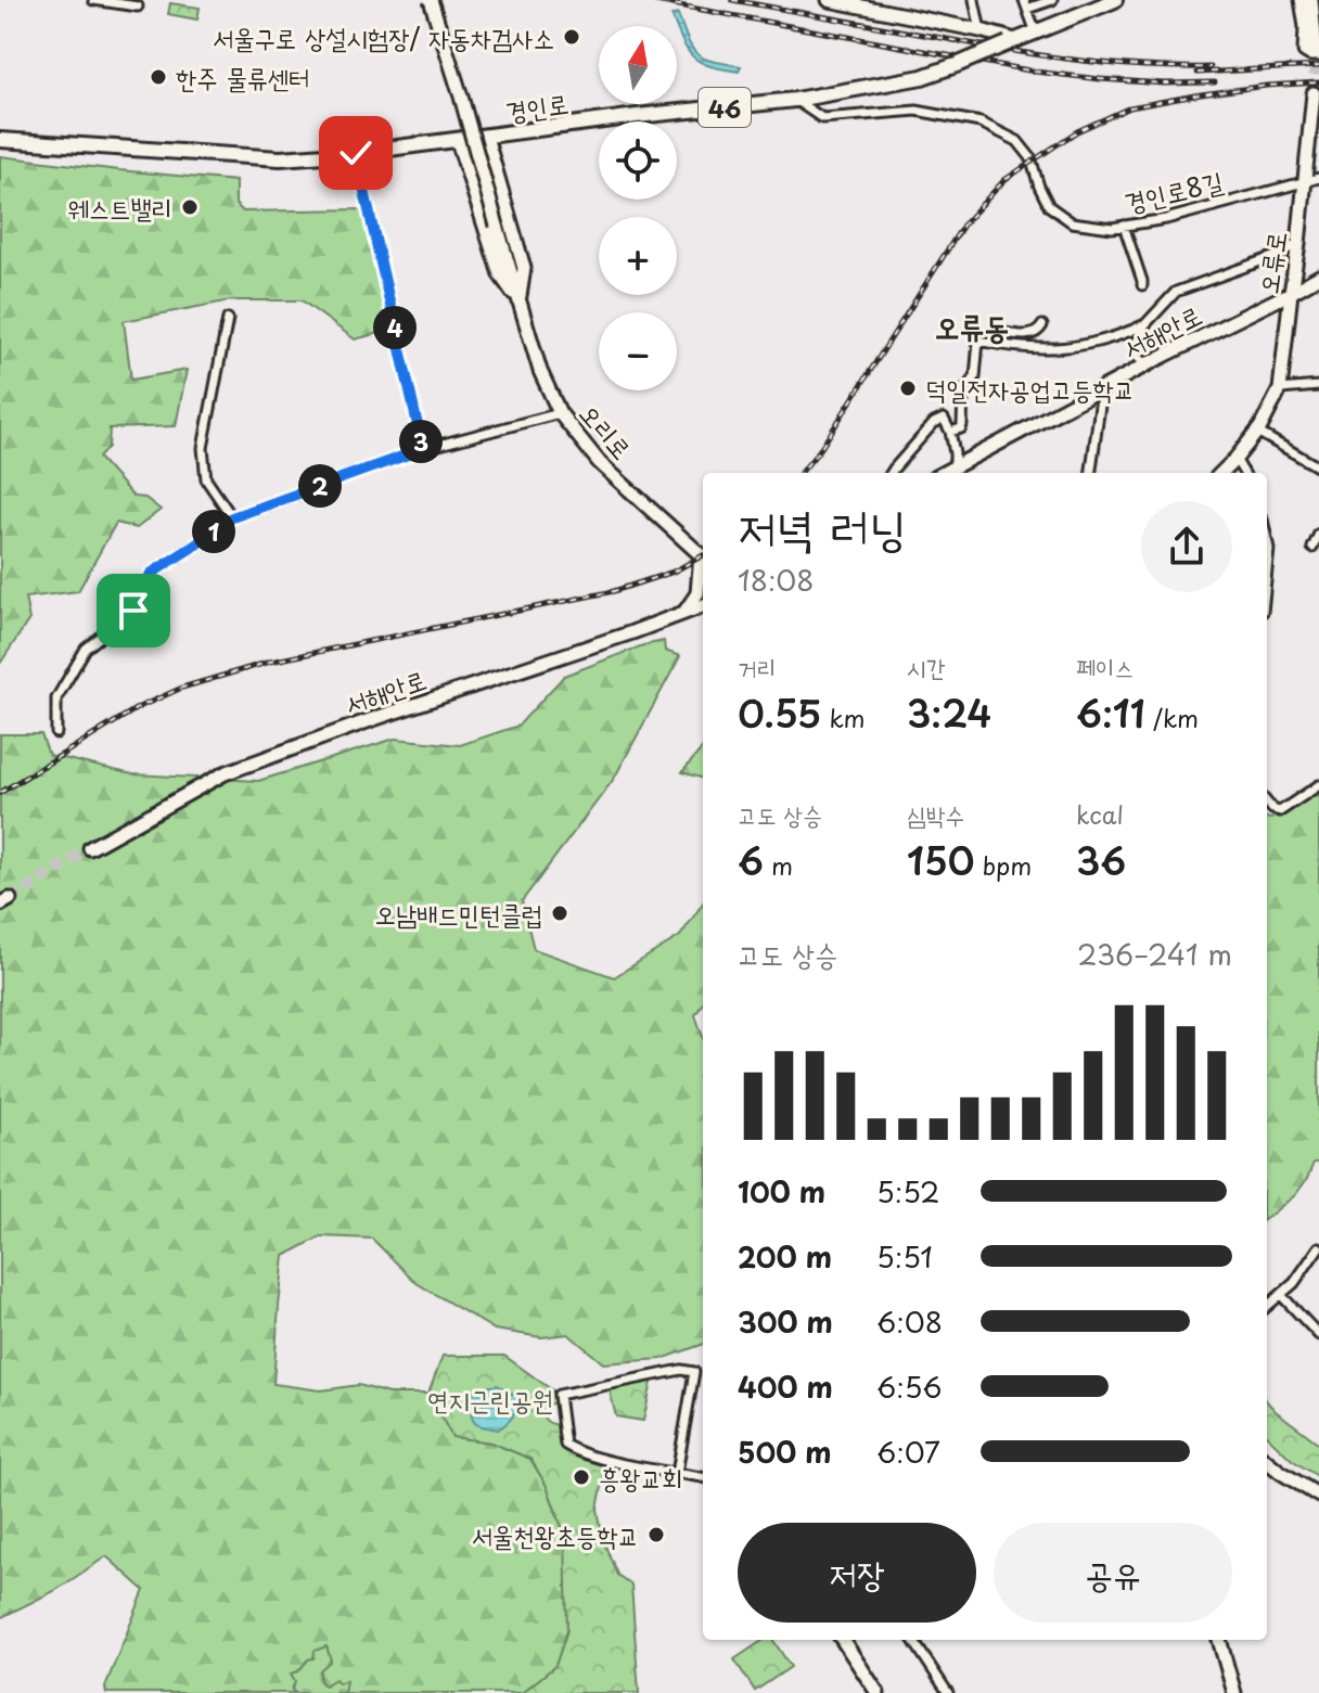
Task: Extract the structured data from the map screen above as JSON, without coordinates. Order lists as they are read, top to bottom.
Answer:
{
  "streets": {
    "main road": [
      "경인로",
      "46",
      "오류로",
      "서해안로",
      "오리로"
    ],
    "street": ["경인로8길"]
  },
  "crossings": [
    ["경인로", "경인로8길"],
    ["경인로", "오리로"],
    ["경인로8길", "오류로"],
    ["오류로", "서해안로"]
  ],
  "districts": ["오류동"],
  "parks": ["연지근린공원"],
  "places": [
    "서울구로 상설시험장/ 자동차검사소",
    "한주 물류센터",
    "웨스트밸리",
    "덕일전자공업고등학교",
    "오남배드민턴클럽",
    "흥왕교회",
    "서울천왕초등학교"
  ],
  "north": "top",
  "page": {
    "map_buttons": ["+", "−"],
    "pins": [
      "4",
      "3",
      "2",
      "1"
    ],
    "heading": ["저녁 러닝", "18:08"],
    "stats": [
      ["거리", "0.55 km"],
      ["시간", "3:24"],
      ["페이스", "6:11 /km"],
      ["고도 상승", "6 m"],
      ["심박수", "150 bpm"],
      ["kcal", "36"]
    ],
    "chart": ["고도 상승", "236–241 m"],
    "list": [
      {
        "name": "100 m",
        "note": "5:52"
      },
      {
        "name": "200 m",
        "note": "5:51"
      },
      {
        "name": "300 m",
        "note": "6:08"
      },
      {
        "name": "400 m",
        "note": "6:56"
      },
      {
        "name": "500 m",
        "note": "6:07"
      }
    ],
    "buttons": ["저장", "공유"]
  }
}
